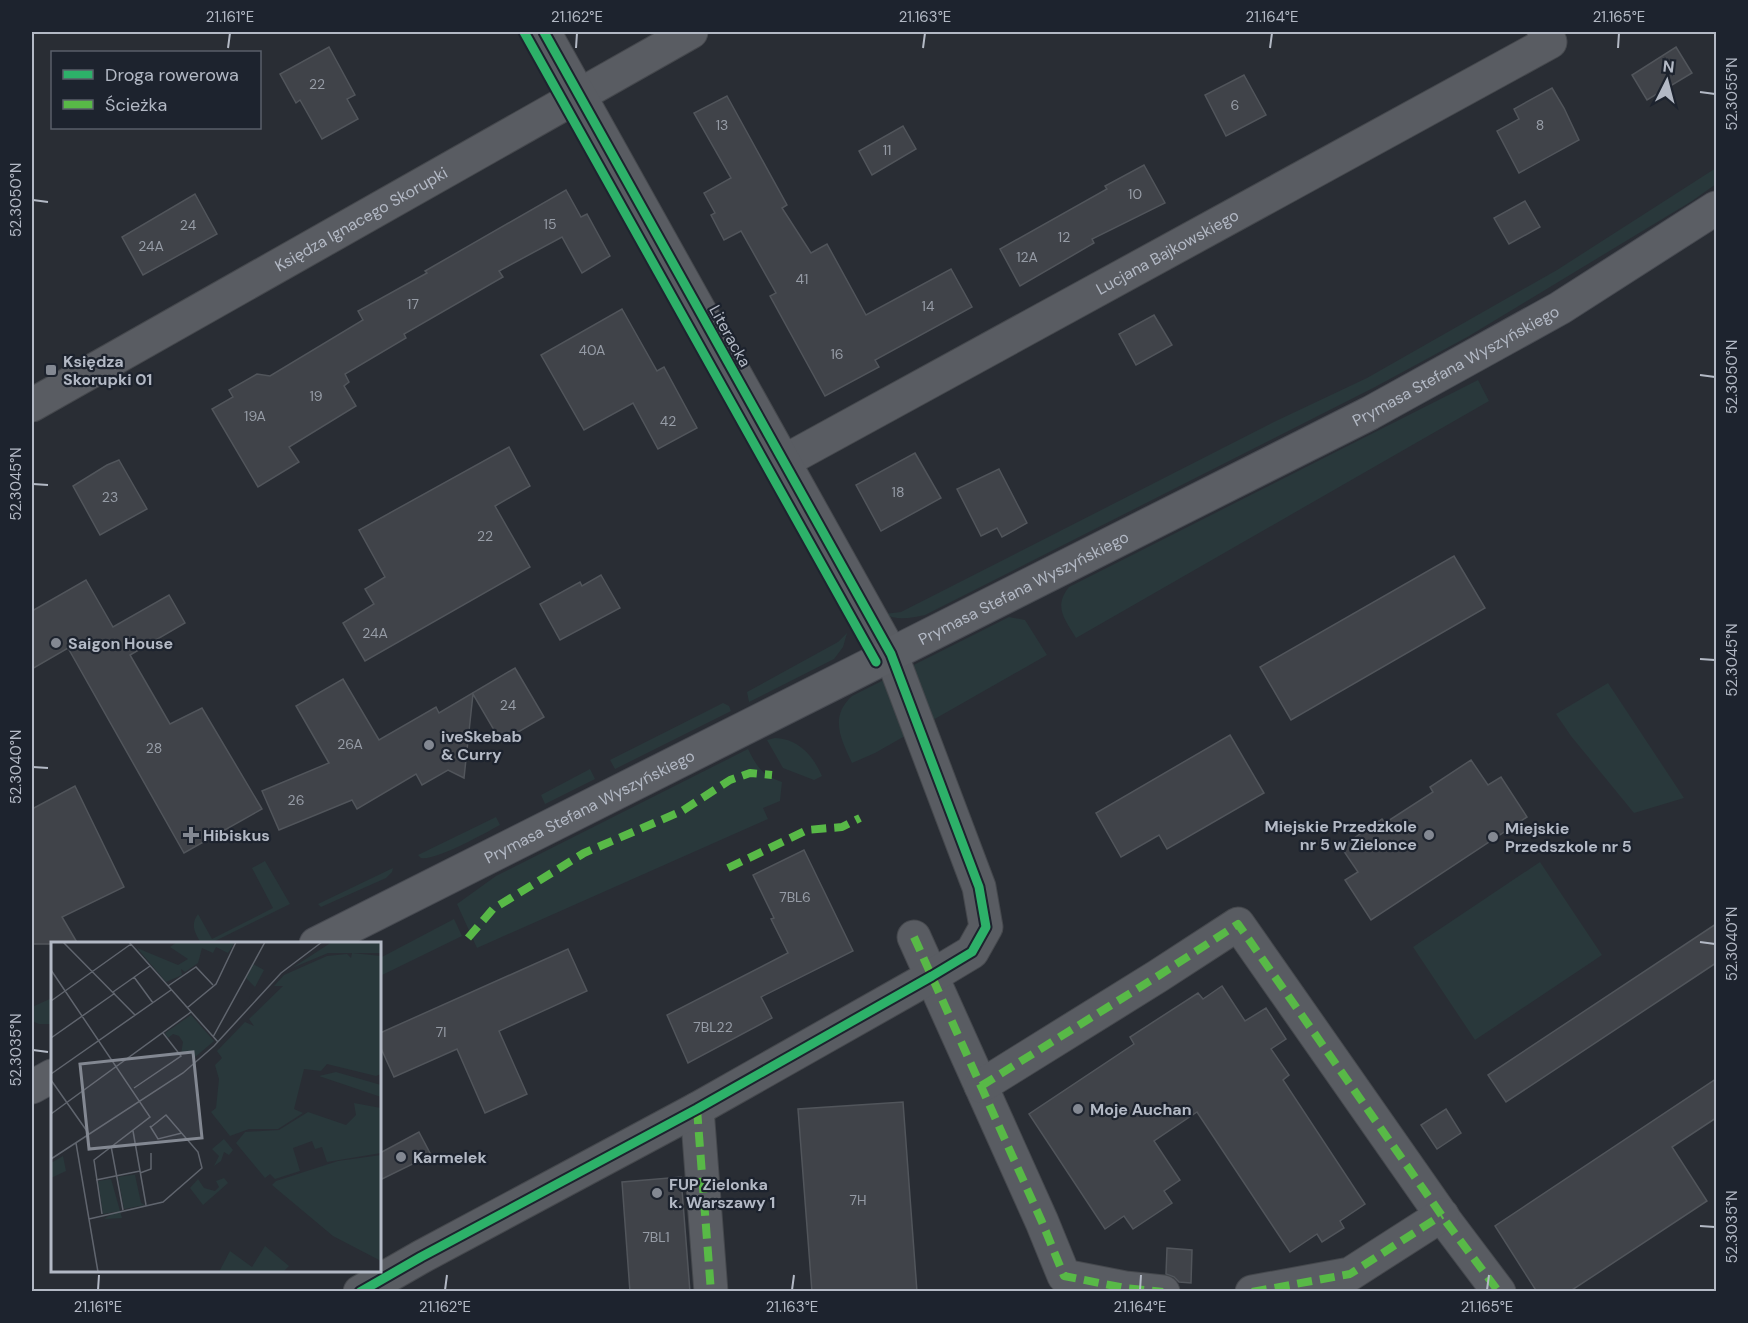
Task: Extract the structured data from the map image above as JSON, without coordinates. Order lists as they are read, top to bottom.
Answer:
{
  "streets": {
    "main road": ["Prymasa Stefana Wyszyńskiego"],
    "street": ["Księdza Ignacego Skorupki", "Lucjana Bajkowskiego", "Literacka"]
  },
  "crossings": [
    ["Księdza Ignacego Skorupki", "Literacka"],
    ["Lucjana Bajkowskiego", "Literacka"],
    ["Literacka", "Prymasa Stefana Wyszyńskiego"]
  ],
  "places": {
    "transit": ["Księdza Skorupki 01"],
    "other": [
      "Saigon House",
      "iveSkebab & Curry",
      "Miejskie Przedzkole nr 5 w Zielonce",
      "Miejskie Przedszkole nr 5",
      "Moje Auchan",
      "Karmelek",
      "FUP Zielonka k. Warszawy 1"
    ],
    "health": ["Hibiskus"]
  },
  "house_numbers": [
    "22",
    "6",
    "13",
    "8",
    "11",
    "10",
    "15",
    "24",
    "12",
    "24A",
    "12A",
    "41",
    "17",
    "14",
    "40A",
    "16",
    "19",
    "19A",
    "42",
    "18",
    "23",
    "22",
    "24A",
    "24",
    "26A",
    "28",
    "26",
    "7BL6",
    "7BL22",
    "7l",
    "7H",
    "7BL1"
  ],
  "legend": ["Droga rowerowa", "Ścieżka"],
  "north": "top",
  "coordinates": [
    "21.161°E",
    "21.162°E",
    "21.163°E",
    "21.164°E",
    "21.165°E",
    "52.3055°N",
    "52.3050°N",
    "52.3045°N",
    "52.3040°N",
    "52.3035°N"
  ]
}
